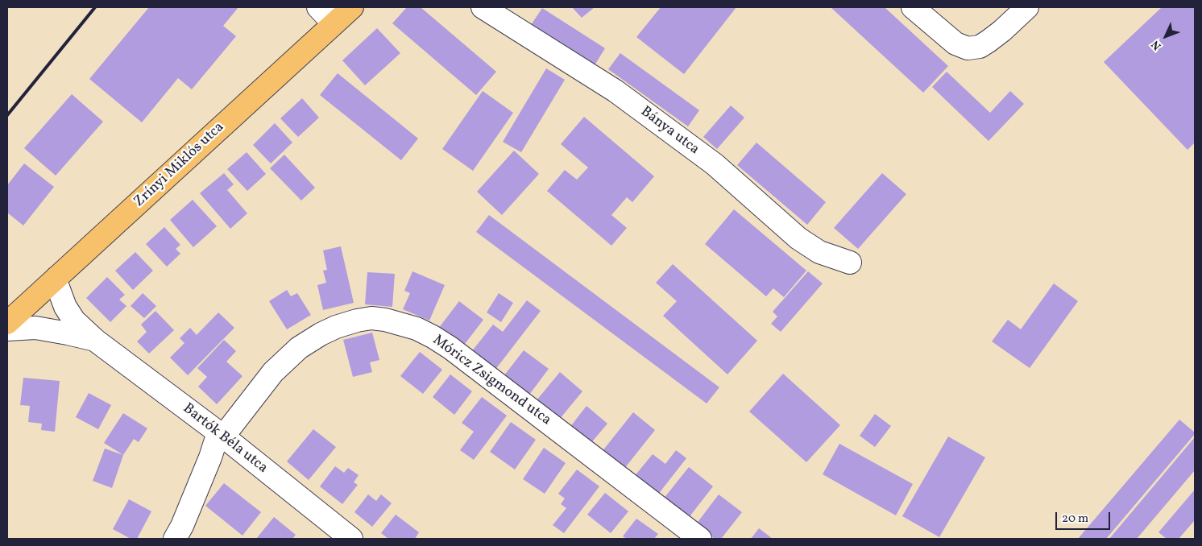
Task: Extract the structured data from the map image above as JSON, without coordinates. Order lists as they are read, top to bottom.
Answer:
{
  "streets": {
    "main road": ["Zrínyi Miklós utca"],
    "street": ["Bánya utca", "Móricz Zsigmond utca", "Bartók Béla utca"]
  },
  "crossings": [
    ["Zrínyi Miklós utca", "Bartók Béla utca"],
    ["Móricz Zsigmond utca", "Bartók Béla utca"]
  ],
  "scale_bar": "20 m",
  "north": "bottom left"
}
